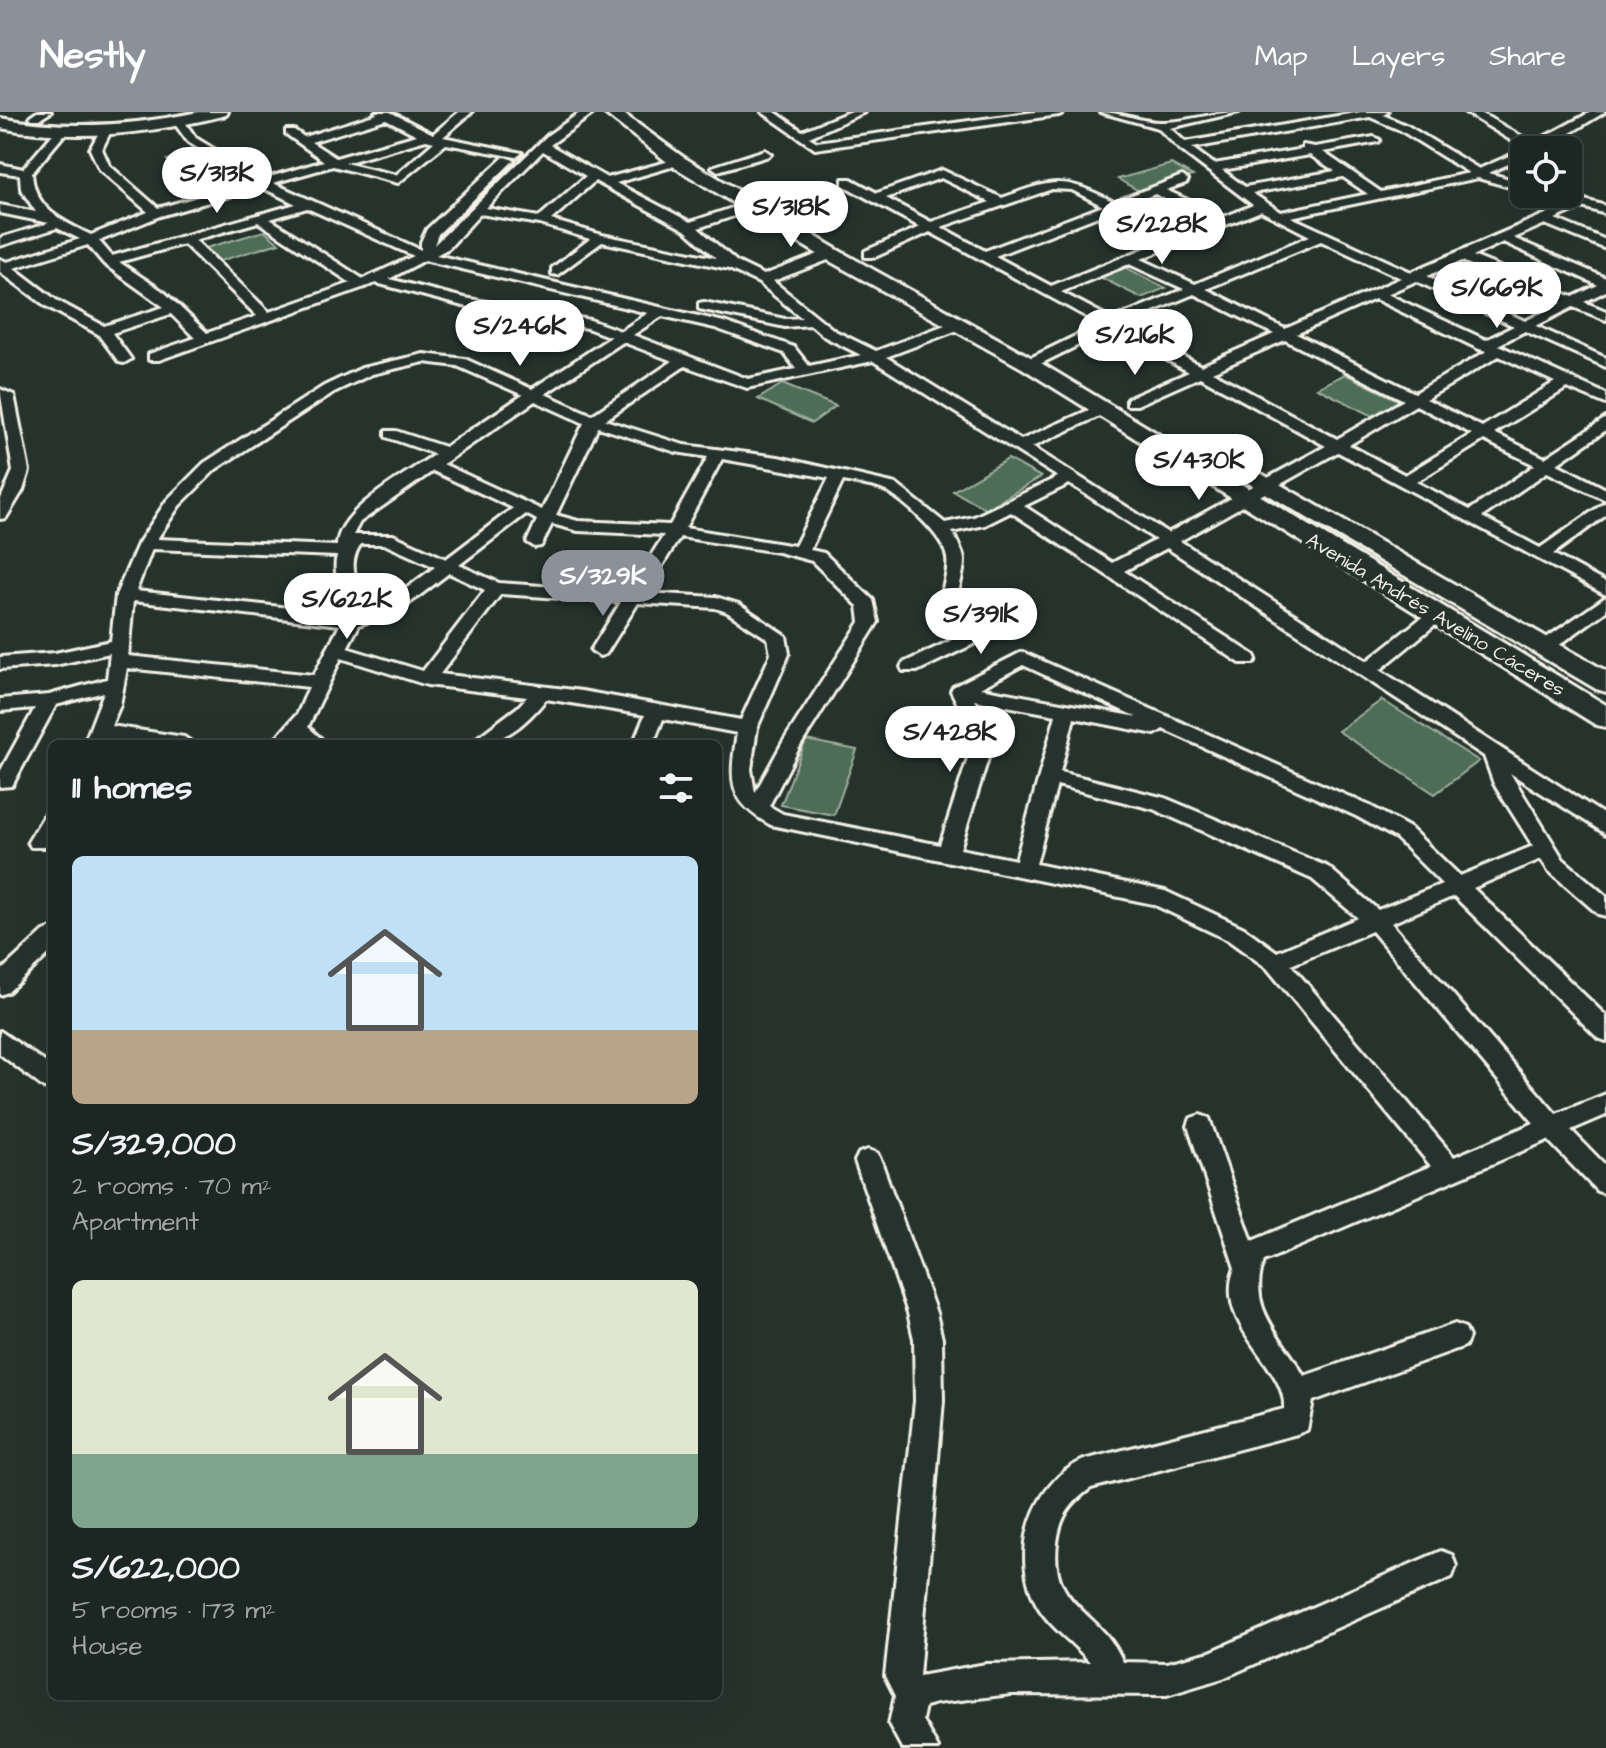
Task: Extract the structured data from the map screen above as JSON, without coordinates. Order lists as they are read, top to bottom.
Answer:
{
  "streets": {
    "street": ["Avenida Andrés Avelino Cáceres"]
  },
  "page": {
    "header": "Nestly",
    "nav": ["Map", "Layers", "Share"],
    "price": [
      "S/313K",
      "S/318K",
      "S/228K",
      "S/669K",
      "S/246K",
      "S/216K",
      "S/430K",
      "S/329K",
      "S/622K",
      "S/391K",
      "S/428K"
    ],
    "heading": "11 homes",
    "list": [
      {
        "name": "S/329,000",
        "note": "2 rooms · 70 m² · Apartment"
      },
      {
        "name": "S/622,000",
        "note": "5 rooms · 173 m² · House"
      }
    ]
  }
}
